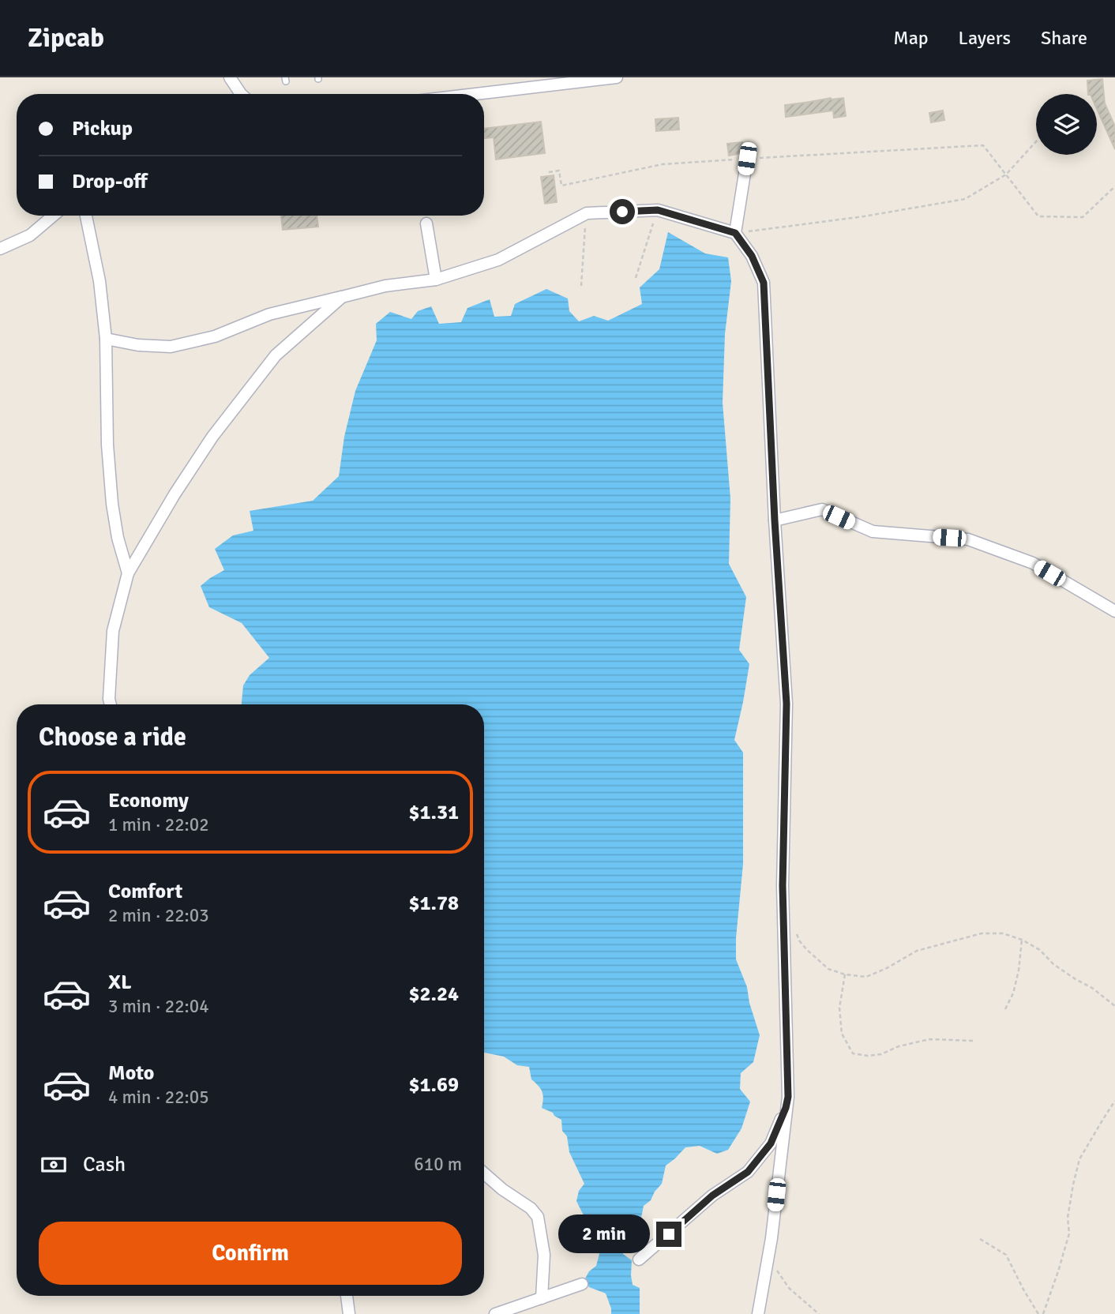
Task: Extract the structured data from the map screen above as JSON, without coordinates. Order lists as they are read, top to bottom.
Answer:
{
  "page": {
    "header": "Zipcab",
    "nav": ["Map", "Layers", "Share"],
    "banner": ["Pickup", "Drop-off"],
    "heading": "Choose a ride",
    "list": [
      {
        "name": "Economy",
        "note": "1 min · 22:02",
        "value": "$1.31"
      },
      {
        "name": "Comfort",
        "note": "2 min · 22:03",
        "value": "$1.78"
      },
      {
        "name": "XL",
        "note": "3 min · 22:04",
        "value": "$2.24"
      },
      {
        "name": "Moto",
        "note": "4 min · 22:05",
        "value": "$1.69"
      }
    ],
    "pay": ["Cash", "610 m"],
    "buttons": "Confirm",
    "bubble": "2 min"
  }
}
